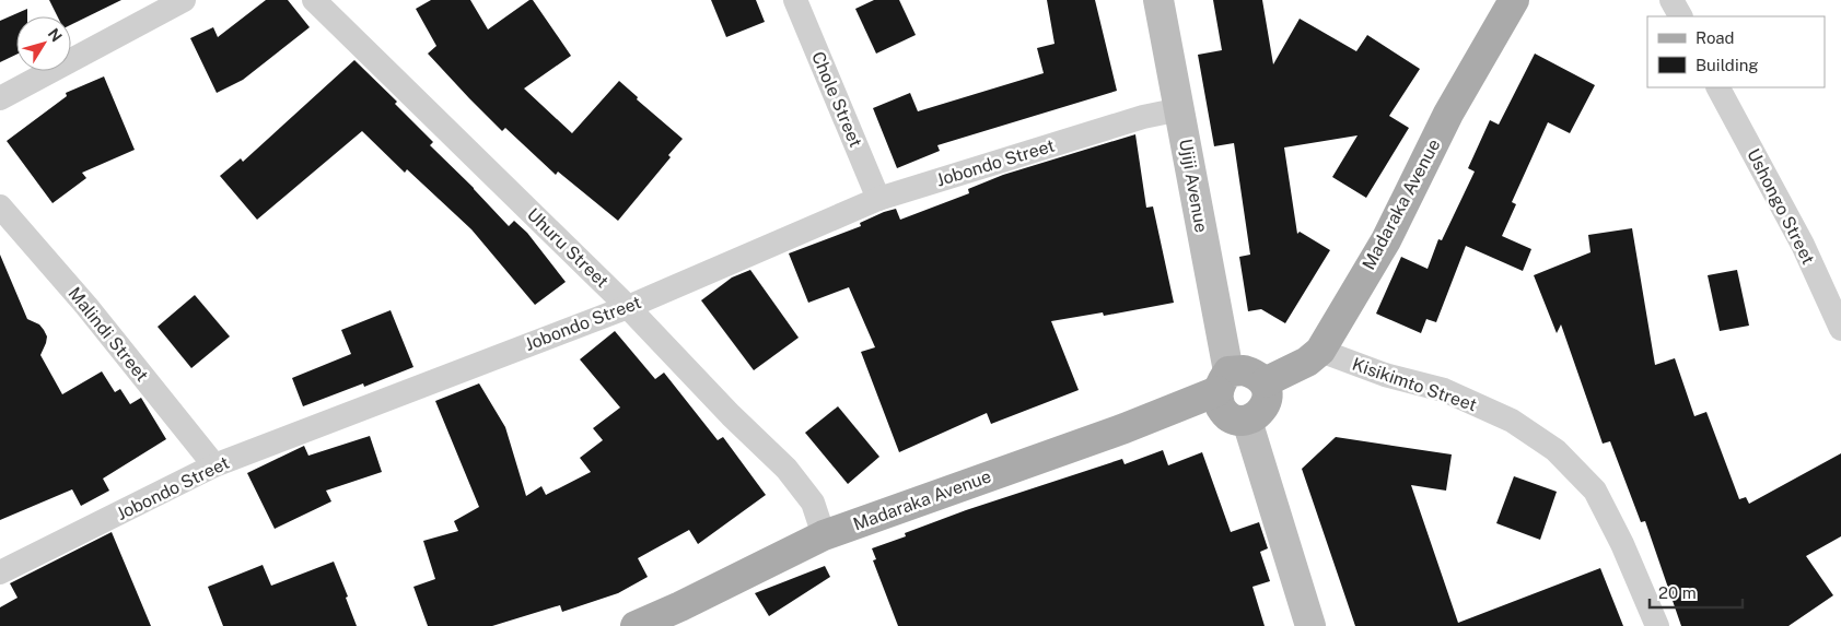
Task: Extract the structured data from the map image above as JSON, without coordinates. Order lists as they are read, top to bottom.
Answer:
{
  "streets": {
    "main road": ["Ujiji Avenue", "Madaraka Avenue"],
    "street": [
      "Chole Street",
      "Jobondo Street",
      "Ushongo Street",
      "Uhuru Street",
      "Malindi Street",
      "Kisikimto Street"
    ]
  },
  "crossings": [
    ["Chole Street", "Jobondo Street"],
    ["Jobondo Street", "Ujiji Avenue"],
    ["Jobondo Street", "Uhuru Street"],
    ["Jobondo Street", "Malindi Street"],
    ["Ujiji Avenue", "Madaraka Avenue"],
    ["Madaraka Avenue", "Uhuru Street"],
    ["Madaraka Avenue", "Kisikimto Street"]
  ],
  "legend": ["Road", "Building"],
  "scale_bar": "20 m",
  "north": "top right"
}
